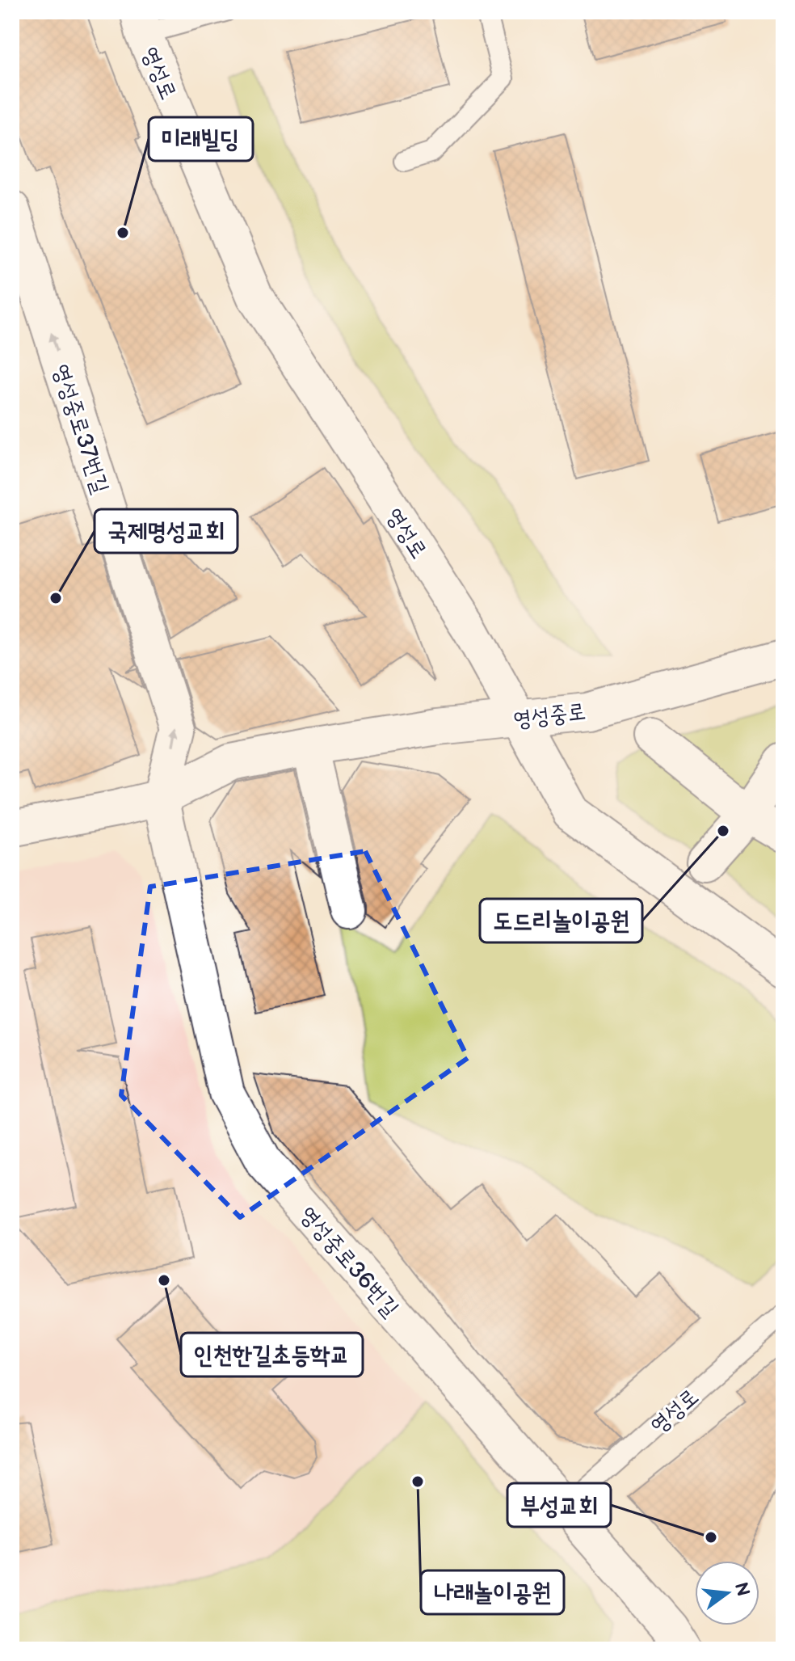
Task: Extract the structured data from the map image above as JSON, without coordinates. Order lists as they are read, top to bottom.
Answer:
{
  "streets": {
    "street": [
      "영성로",
      "영성중로37번길",
      "영성중로",
      "영성중로36번길"
    ]
  },
  "crossings": [
    ["영성로", "영성중로"],
    ["영성로", "영성중로36번길"],
    ["영성중로37번길", "영성중로"],
    ["영성중로37번길", "영성중로36번길"],
    ["영성중로", "영성중로36번길"]
  ],
  "one_way": ["영성중로37번길"],
  "places": [
    "미래빌딩",
    "국제명성교회",
    "도드리놀이공원",
    "인천한길초등학교",
    "나래놀이공원",
    "부성교회"
  ],
  "north": "right"
}
